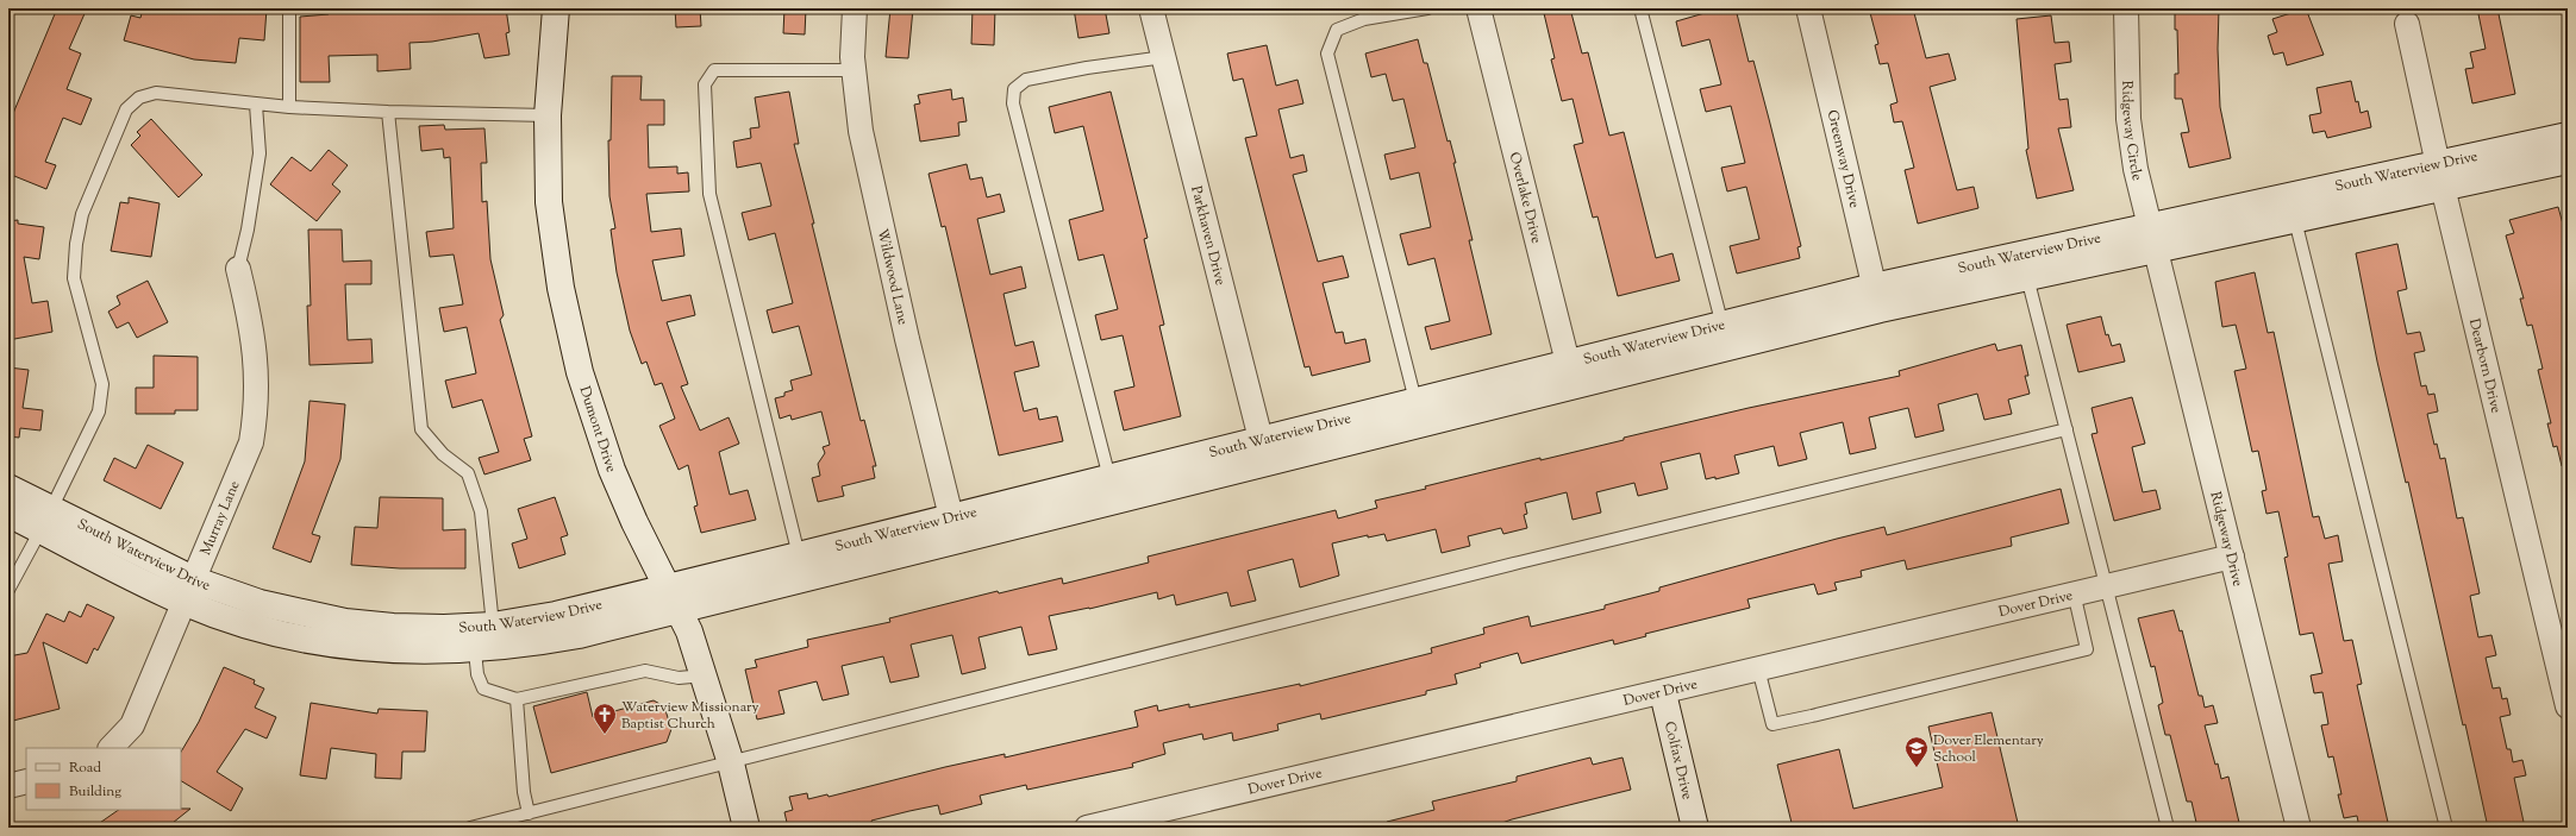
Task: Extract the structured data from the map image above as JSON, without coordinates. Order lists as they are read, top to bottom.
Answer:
{
  "streets": {
    "street": [
      "Ridgeway Circle",
      "Greenway Drive",
      "South Waterview Drive",
      "Overlake Drive",
      "Parkhaven Drive",
      "Wildwood Lane",
      "Dearborn Drive",
      "Dumont Drive",
      "Murray Lane",
      "Ridgeway Drive",
      "Dover Drive",
      "Colfax Drive"
    ]
  },
  "crossings": [
    ["Ridgeway Circle", "South Waterview Drive"],
    ["Ridgeway Circle", "Ridgeway Drive"],
    ["Greenway Drive", "South Waterview Drive"],
    ["South Waterview Drive", "Overlake Drive"],
    ["South Waterview Drive", "Parkhaven Drive"],
    ["South Waterview Drive", "Wildwood Lane"],
    ["South Waterview Drive", "Dearborn Drive"],
    ["South Waterview Drive", "Dumont Drive"],
    ["South Waterview Drive", "Murray Lane"],
    ["South Waterview Drive", "Ridgeway Drive"],
    ["Ridgeway Drive", "Dover Drive"],
    ["Dover Drive", "Colfax Drive"]
  ],
  "places": {
    "church": ["Waterview Missionary Baptist Church"],
    "school or university": ["Dover Elementary School"]
  },
  "legend": ["Road", "Building"]
}
